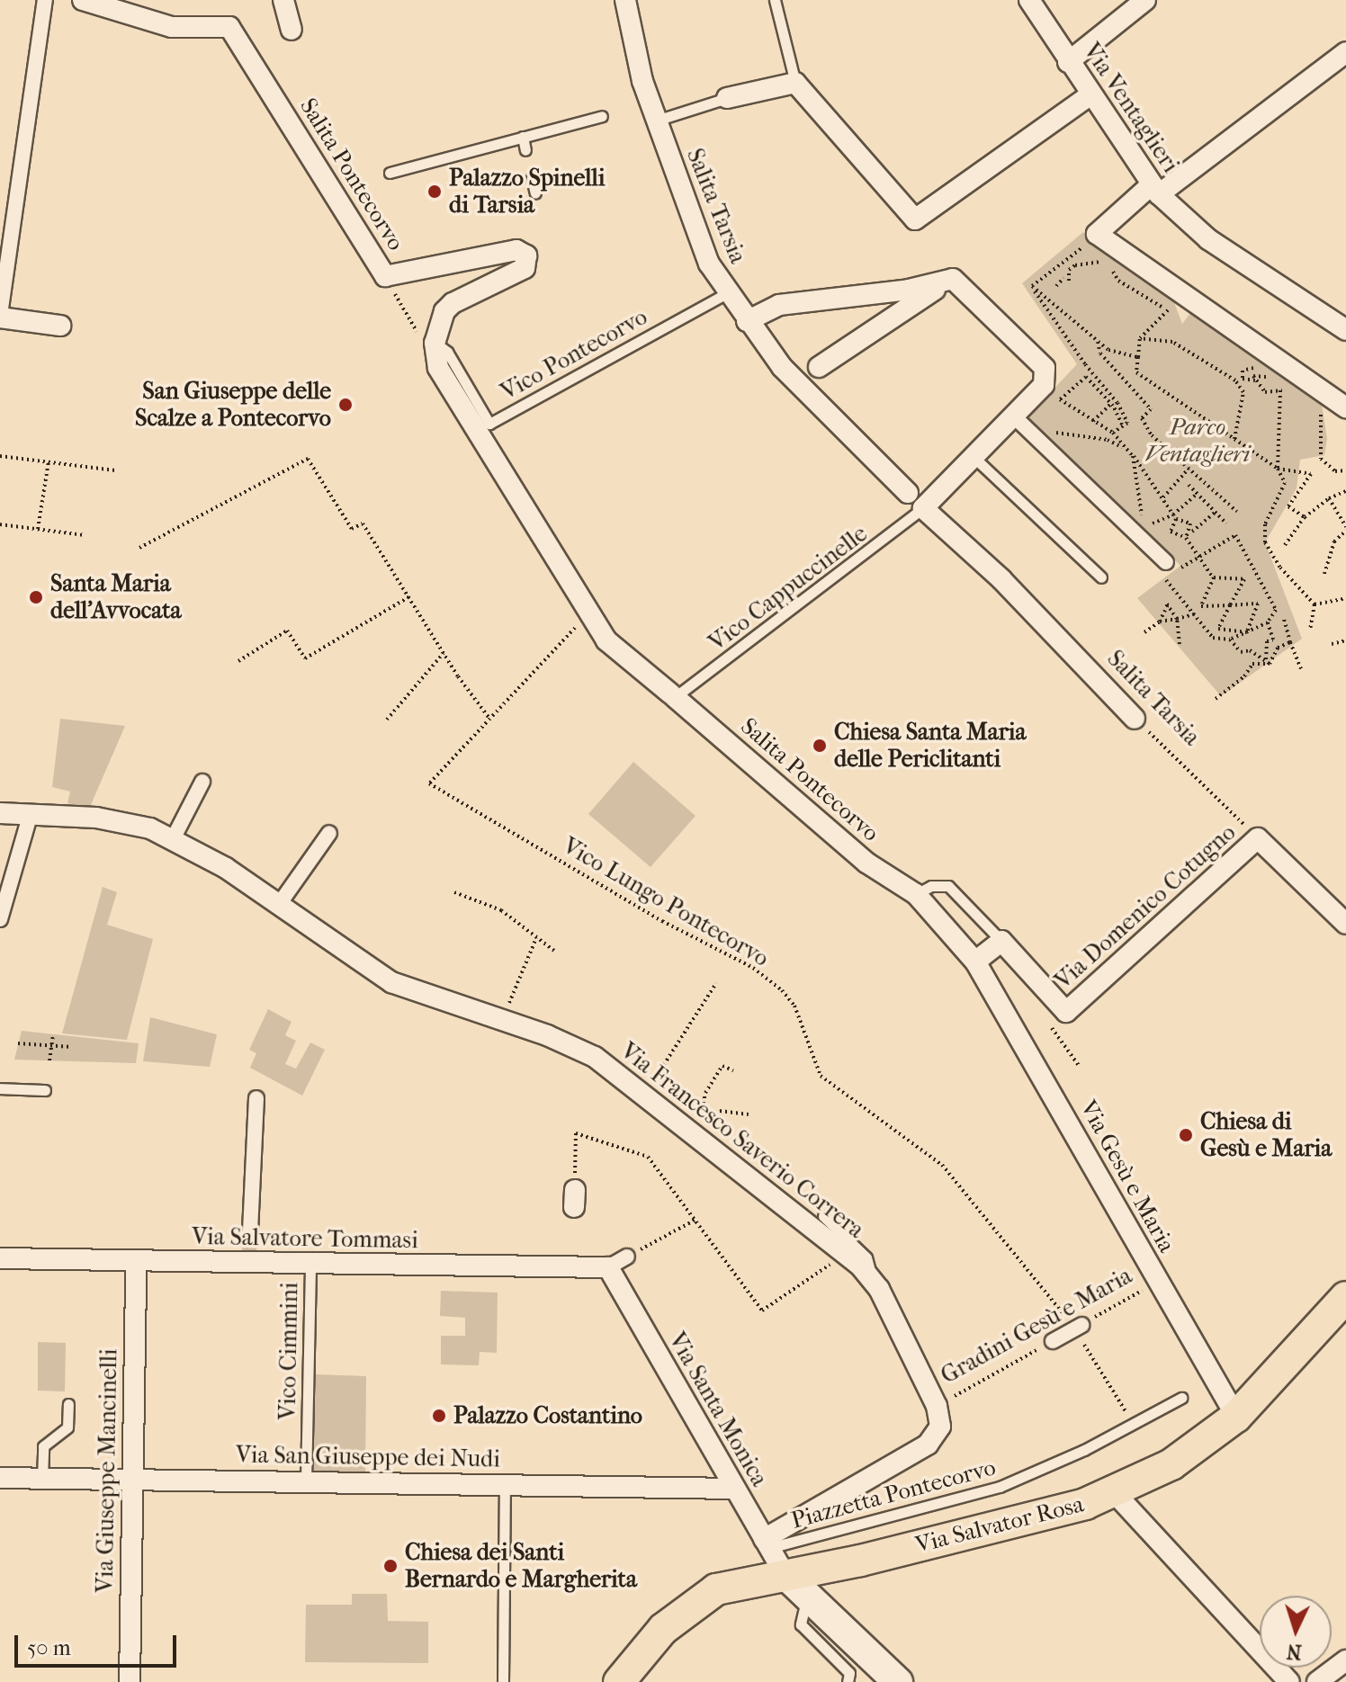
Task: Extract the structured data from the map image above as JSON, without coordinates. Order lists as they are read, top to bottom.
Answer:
{
  "streets": {
    "main road": ["Via Salvator Rosa"],
    "street": [
      "Via Ventaglieri",
      "Salita Pontecorvo",
      "Salita Tarsia",
      "Via Domenico Cotugno",
      "Via Francesco Saverio Correra",
      "Via Gesù e Maria",
      "Via Salvatore Tommasi",
      "Gradini Gesù e Maria",
      "Via Santa Monica",
      "Via San Giuseppe dei Nudi",
      "Via Giuseppe Mancinelli"
    ],
    "lane": [
      "Vico Pontecorvo",
      "Vico Cappuccinelle",
      "Vico Cimmini",
      "Piazzetta Pontecorvo"
    ],
    "path": ["Vico Lungo Pontecorvo"]
  },
  "crossings": [
    ["Salita Pontecorvo", "Vico Pontecorvo"],
    ["Salita Pontecorvo", "Vico Cappuccinelle"],
    ["Salita Pontecorvo", "Vico Lungo Pontecorvo"],
    ["Salita Pontecorvo", "Via Gesù e Maria"],
    ["Salita Tarsia", "Vico Pontecorvo"],
    ["Salita Tarsia", "Vico Cappuccinelle"],
    ["Salita Tarsia", "Via Domenico Cotugno"],
    ["Vico Lungo Pontecorvo", "Gradini Gesù e Maria"],
    ["Vico Lungo Pontecorvo", "Piazzetta Pontecorvo"],
    ["Via Francesco Saverio Correra", "Gradini Gesù e Maria"],
    ["Via Gesù e Maria", "Gradini Gesù e Maria"],
    ["Via Gesù e Maria", "Via Salvator Rosa"],
    ["Via Salvatore Tommasi", "Vico Cimmini"],
    ["Via Salvatore Tommasi", "Via Santa Monica"],
    ["Via Salvatore Tommasi", "Via Giuseppe Mancinelli"],
    ["Vico Cimmini", "Via San Giuseppe dei Nudi"],
    ["Via Santa Monica", "Via San Giuseppe dei Nudi"],
    ["Via Santa Monica", "Piazzetta Pontecorvo"],
    ["Via Santa Monica", "Via Salvator Rosa"],
    ["Via San Giuseppe dei Nudi", "Via Giuseppe Mancinelli"]
  ],
  "parks": ["Parco Ventaglieri"],
  "places": [
    "Palazzo Spinelli di Tarsia",
    "San Giuseppe delle Scalze a Pontecorvo",
    "Santa Maria dell'Avvocata",
    "Chiesa Santa Maria delle Periclitanti",
    "Chiesa di Gesù e Maria",
    "Palazzo Costantino",
    "Chiesa dei Santi Bernardo e Margherita"
  ],
  "scale_bar": "50 m",
  "north": "bottom"
}
